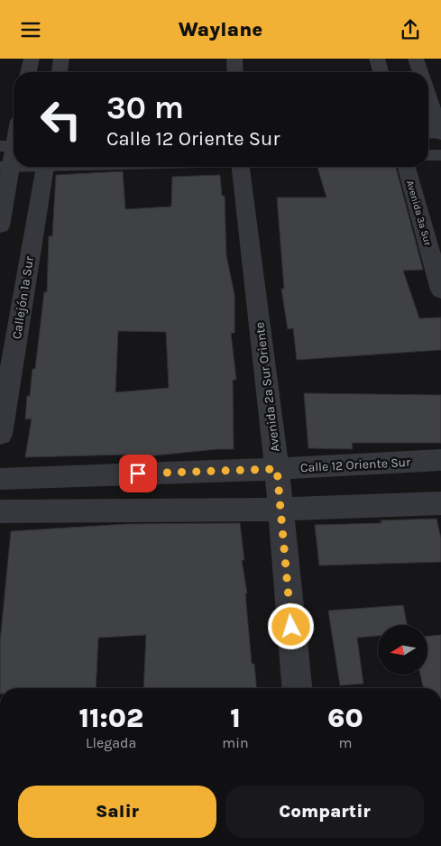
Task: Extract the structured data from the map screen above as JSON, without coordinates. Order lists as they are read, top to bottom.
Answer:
{
  "streets": {
    "street": [
      "Avenida 3a Sur",
      "Callejón 1a Sur",
      "Avenida 2a Sur Oriente",
      "Calle 12 Oriente Sur"
    ]
  },
  "crossings": [
    ["Avenida 2a Sur Oriente", "Calle 12 Oriente Sur"]
  ],
  "north": "left",
  "page": {
    "header": "Waylane",
    "turn": ["30 m", "Calle 12 Oriente Sur"],
    "eta": [
      "11:02",
      "Llegada",
      "1",
      "min",
      "60",
      "m"
    ],
    "buttons": ["Salir", "Compartir"]
  }
}
